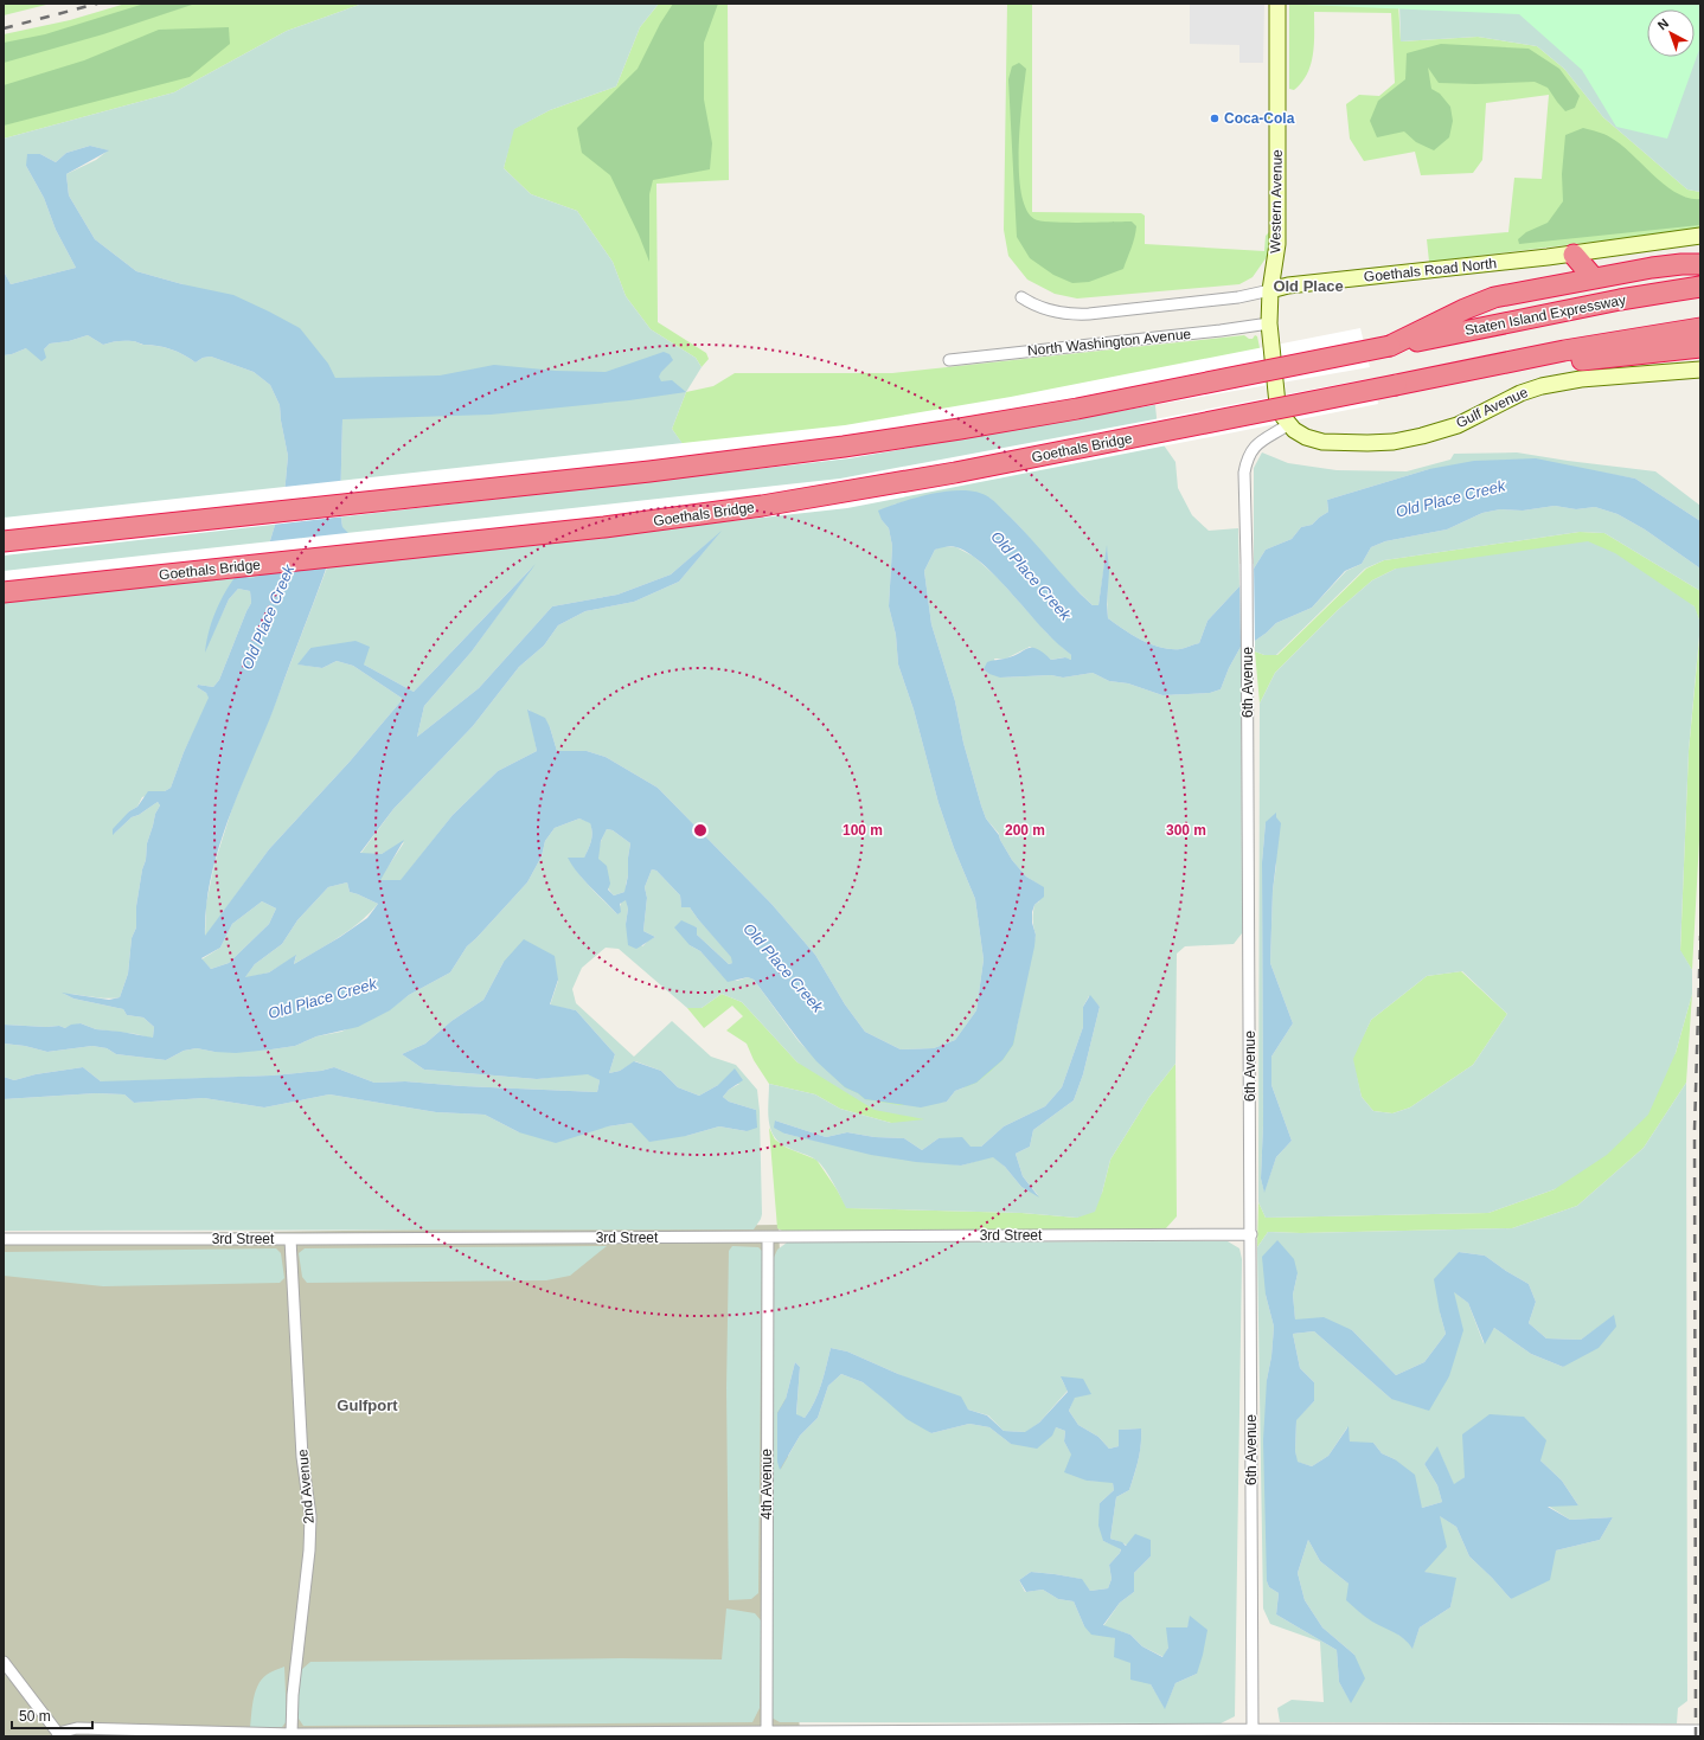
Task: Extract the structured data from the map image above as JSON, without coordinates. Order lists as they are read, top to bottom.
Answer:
{
  "streets": {
    "highway": ["Staten Island Expressway", "Goethals Bridge"],
    "street": [
      "Western Avenue",
      "Goethals Road North",
      "North Washington Avenue",
      "Gulf Avenue",
      "6th Avenue",
      "3rd Street",
      "4th Avenue",
      "2nd Avenue"
    ]
  },
  "crossings": [
    ["Western Avenue", "Goethals Road North"],
    ["Western Avenue", "North Washington Avenue"],
    ["Western Avenue", "Gulf Avenue"],
    ["Western Avenue", "6th Avenue"],
    ["Gulf Avenue", "6th Avenue"],
    ["6th Avenue", "3rd Street"],
    ["3rd Street", "4th Avenue"],
    ["3rd Street", "2nd Avenue"]
  ],
  "districts": ["Old Place", "Gulfport"],
  "water": ["Old Place Creek"],
  "places": ["Coca-Cola"],
  "scale_bar": "50 m",
  "north": "top left",
  "rings": ["100 m", "200 m", "300 m"]
}
